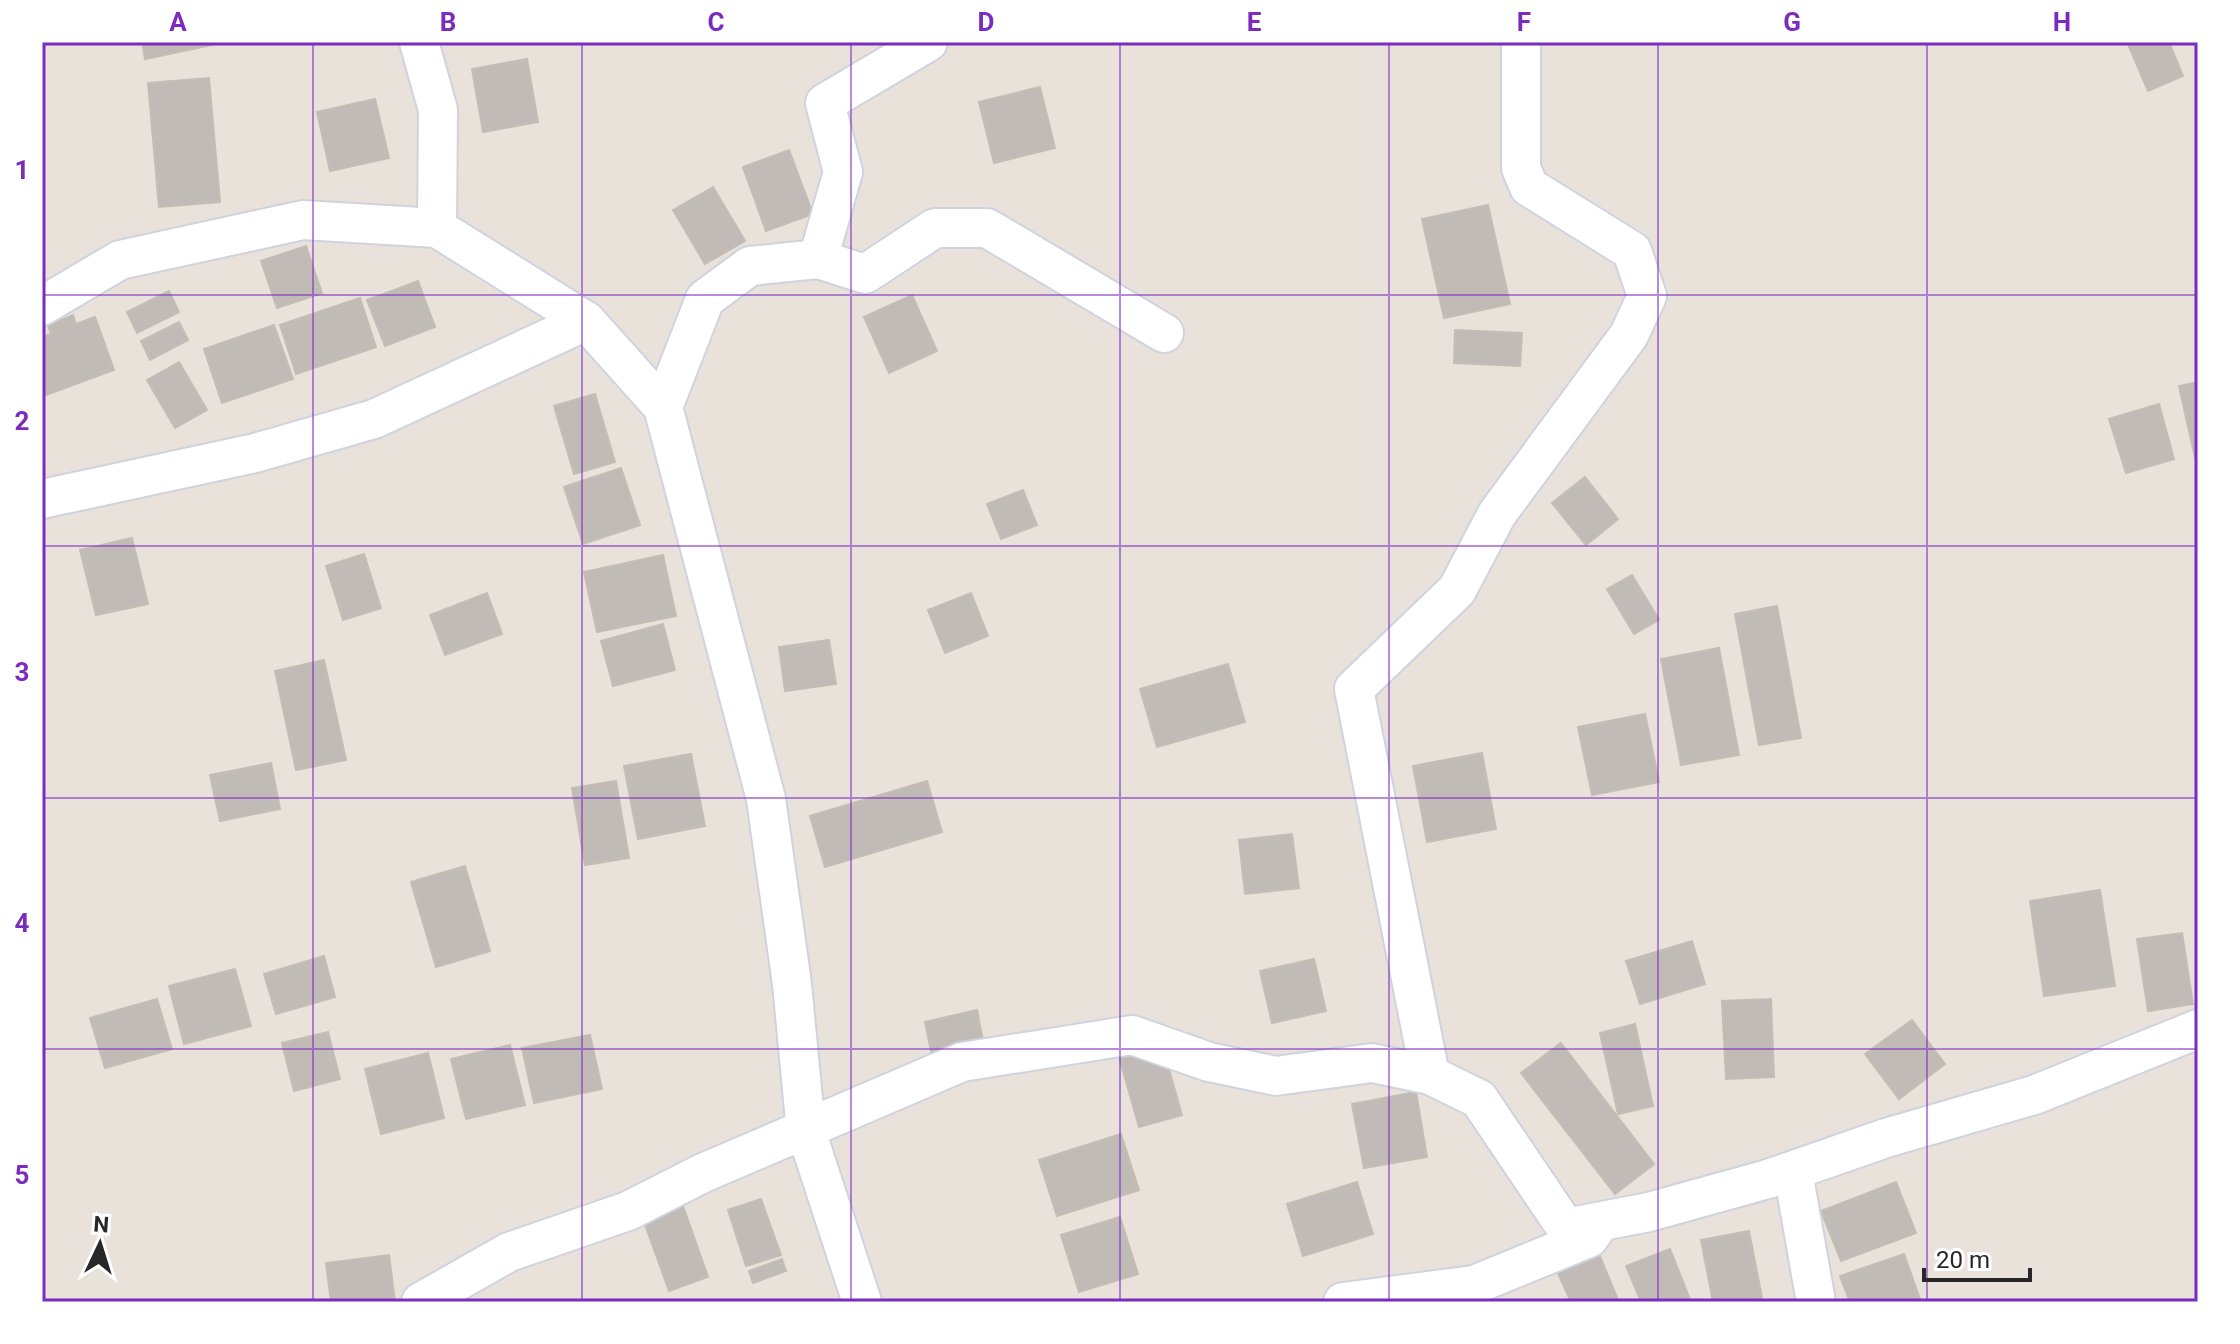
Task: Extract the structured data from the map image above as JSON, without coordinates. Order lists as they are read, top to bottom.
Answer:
{
  "scale_bar": "20 m",
  "north": "top",
  "grid": {
    "columns": [
      "A",
      "B",
      "C",
      "D",
      "E",
      "F",
      "G",
      "H"
    ],
    "rows": [
      "1",
      "2",
      "3",
      "4",
      "5"
    ]
  }
}
